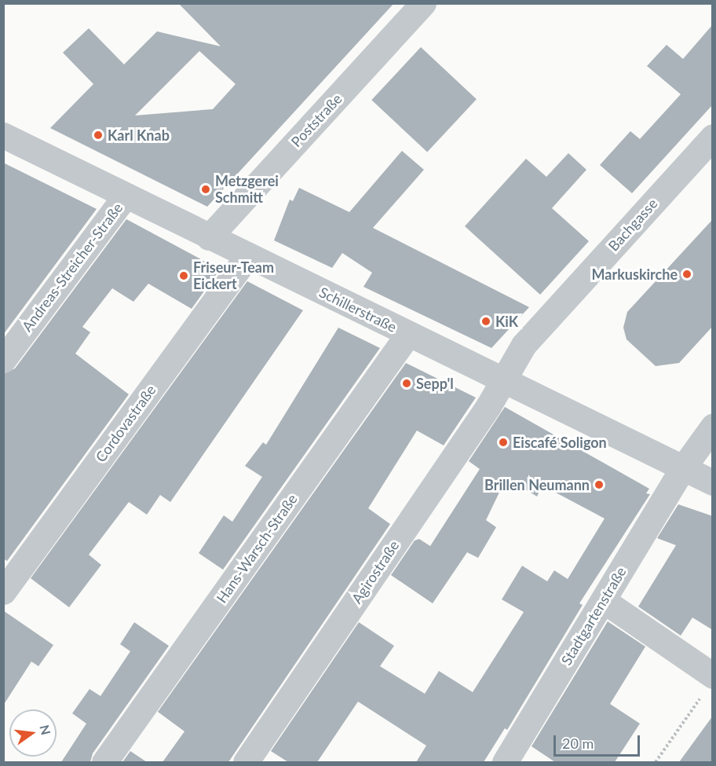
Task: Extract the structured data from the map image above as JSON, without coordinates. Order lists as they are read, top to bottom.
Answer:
{
  "streets": {
    "street": [
      "Poststraße",
      "Bachgasse",
      "Andreas-Streicher-Straße",
      "Schillerstraße",
      "Cordovastraße",
      "Hans-Warsch-Straße",
      "Agirostraße",
      "Stadtgartenstraße"
    ]
  },
  "crossings": [
    ["Poststraße", "Schillerstraße"],
    ["Bachgasse", "Schillerstraße"],
    ["Bachgasse", "Agirostraße"],
    ["Andreas-Streicher-Straße", "Schillerstraße"],
    ["Schillerstraße", "Cordovastraße"],
    ["Schillerstraße", "Hans-Warsch-Straße"],
    ["Schillerstraße", "Agirostraße"],
    ["Schillerstraße", "Stadtgartenstraße"]
  ],
  "places": [
    "Karl Knab",
    "Metzgerei Schmitt",
    "Markuskirche",
    "Friseur-Team Eickert",
    "KiK",
    "Sepp'l",
    "Eiscafé Soligon",
    "Brillen Neumann"
  ],
  "scale_bar": "20 m",
  "north": "right"
}
